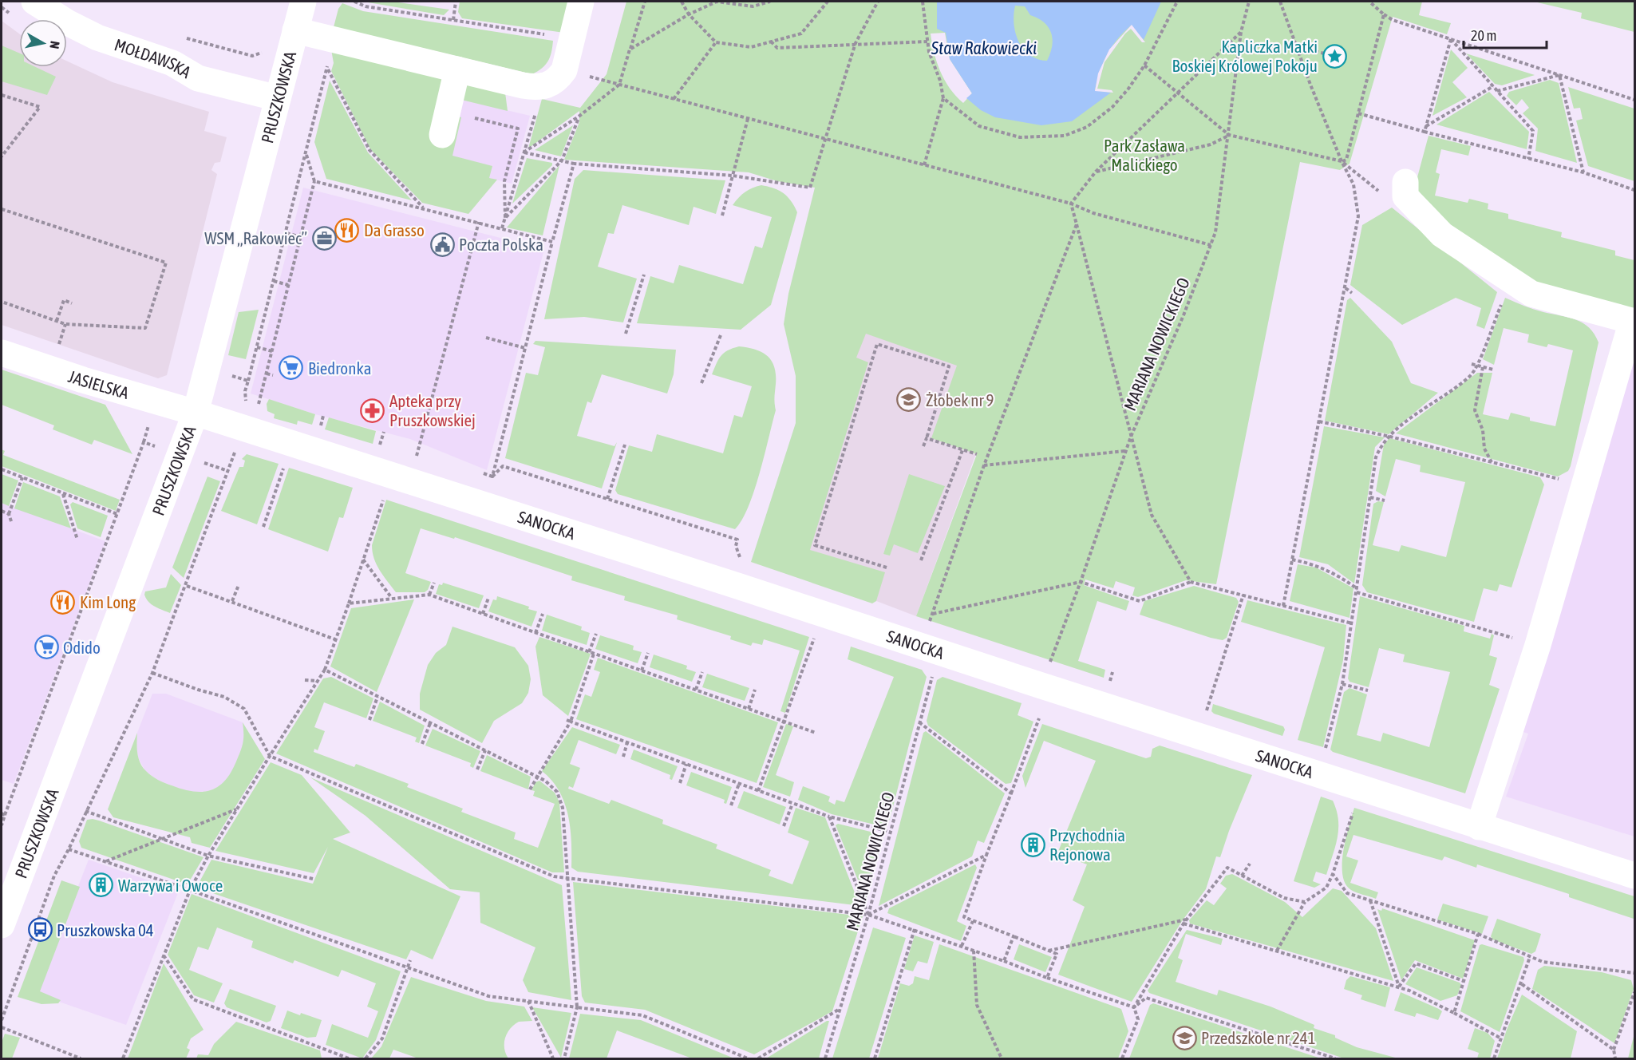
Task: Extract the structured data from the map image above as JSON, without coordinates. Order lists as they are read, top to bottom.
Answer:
{
  "streets": {
    "street": [
      "MOŁDAWSKA",
      "PRUSZKOWSKA",
      "JASIELSKA",
      "SANOCKA"
    ],
    "path": ["MARIANA NOWICKIEGO"]
  },
  "crossings": [
    ["MOŁDAWSKA", "PRUSZKOWSKA"],
    ["PRUSZKOWSKA", "JASIELSKA"],
    ["PRUSZKOWSKA", "SANOCKA"],
    ["MARIANA NOWICKIEGO", "SANOCKA"],
    ["JASIELSKA", "SANOCKA"]
  ],
  "water": ["Staw Rakowiecki"],
  "parks": ["Park Zasława Malickiego"],
  "places": {
    "place": ["Kapliczka Matki Boskiej Królowej Pokoju"],
    "restaurant": ["Da Grasso", "Kim Long"],
    "office": ["WSM „Rakowiec”"],
    "public building": ["Poczta Polska"],
    "supermarket": ["Biedronka", "Odido"],
    "school or university": ["Żłobek nr 9", "Przedszkole nr 241"],
    "pharmacy": ["Apteka przy Pruszkowskiej"],
    "building": ["Przychodnia Rejonowa", "Warzywa i Owoce"],
    "bus stop": ["Pruszkowska 04"]
  },
  "scale_bar": "20 m",
  "north": "right"
}
